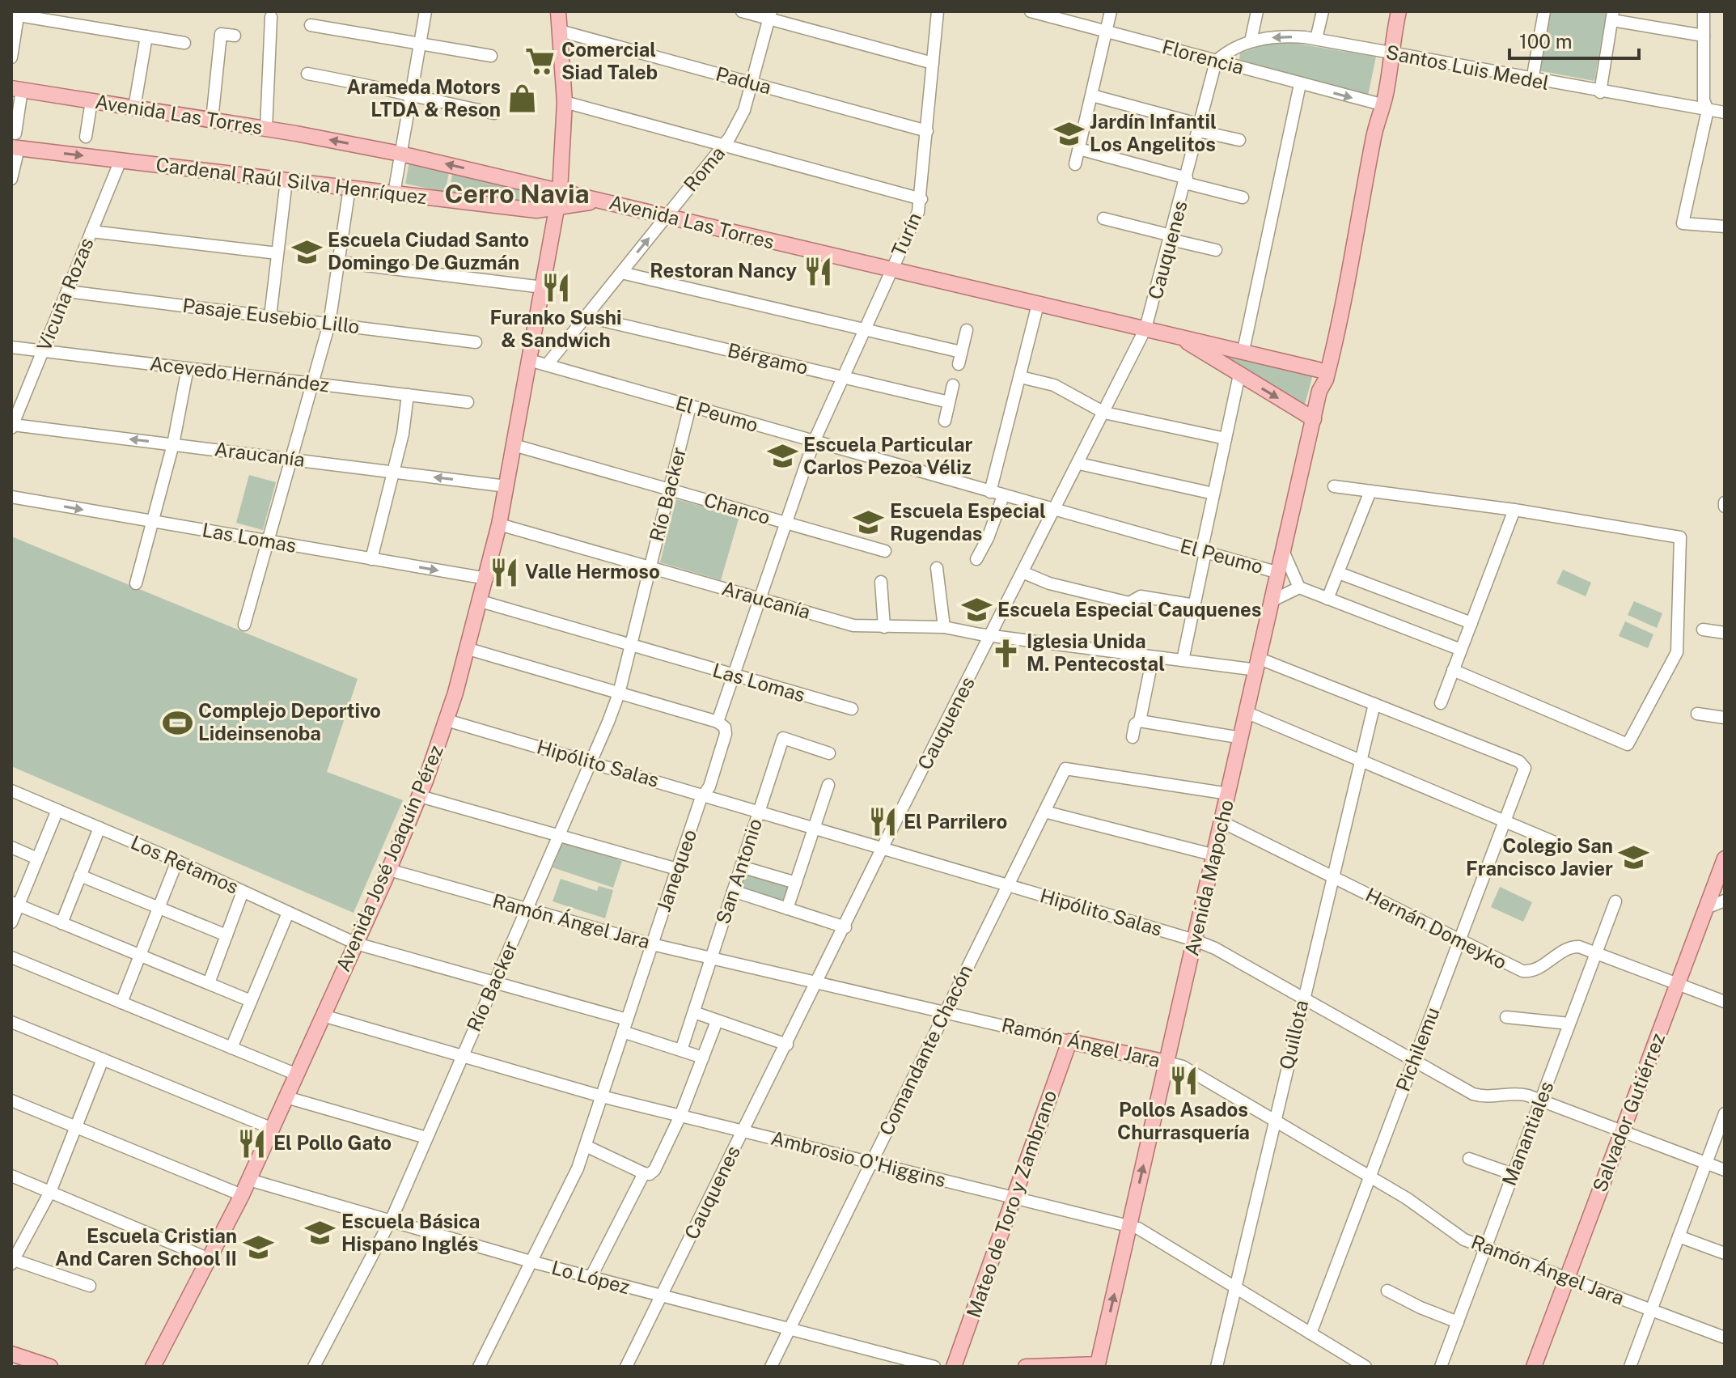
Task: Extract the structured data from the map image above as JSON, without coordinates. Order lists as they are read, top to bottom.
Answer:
{
  "streets": {
    "main road": [
      "Avenida Las Torres",
      "Cardenal Raúl Silva Henríquez",
      "Avenida José Joaquín Pérez",
      "Avenida Mapocho",
      "Ramón Ángel Jara",
      "Salvador Gutiérrez",
      "Mateo de Toro y Zambrano"
    ],
    "street": [
      "Florencia",
      "Santos Luis Medel",
      "Padua",
      "Roma",
      "Turín",
      "Cauquenes",
      "Vicuña Rozas",
      "Pasaje Eusebio Lillo",
      "Bérgamo",
      "Acevedo Hernández",
      "El Peumo",
      "Araucanía",
      "Río Backer",
      "Chanco",
      "Las Lomas",
      "Hipólito Salas",
      "Los Retamos",
      "Janequeo",
      "San Antonio",
      "Hernán Domeyko",
      "Quillota",
      "Pichilemu",
      "Comandante Chacón",
      "Manantiales",
      "Ambrosio O'Higgins",
      "Lo López"
    ]
  },
  "crossings": [
    ["Florencia", "Santos Luis Medel"],
    ["Florencia", "Cauquenes"],
    ["Florencia", "Avenida Mapocho"],
    ["Santos Luis Medel", "Cauquenes"],
    ["Santos Luis Medel", "Avenida Mapocho"],
    ["Padua", "Roma"],
    ["Padua", "Turín"],
    ["Padua", "Avenida José Joaquín Pérez"],
    ["Avenida Las Torres", "Roma"],
    ["Avenida Las Torres", "Cardenal Raúl Silva Henríquez"],
    ["Avenida Las Torres", "Turín"],
    ["Avenida Las Torres", "Cauquenes"],
    ["Avenida Las Torres", "Avenida José Joaquín Pérez"],
    ["Avenida Las Torres", "Avenida Mapocho"],
    ["Roma", "Bérgamo"],
    ["Roma", "El Peumo"],
    ["Cardenal Raúl Silva Henríquez", "Vicuña Rozas"],
    ["Cardenal Raúl Silva Henríquez", "Avenida José Joaquín Pérez"],
    ["Turín", "Bérgamo"],
    ["Turín", "El Peumo"],
    ["Turín", "Janequeo"],
    ["Cauquenes", "El Peumo"],
    ["Cauquenes", "Araucanía"],
    ["Cauquenes", "Hipólito Salas"],
    ["Cauquenes", "Ramón Ángel Jara"],
    ["Cauquenes", "Ambrosio O'Higgins"],
    ["Cauquenes", "Lo López"],
    ["Vicuña Rozas", "Pasaje Eusebio Lillo"],
    ["Vicuña Rozas", "Acevedo Hernández"],
    ["Vicuña Rozas", "Araucanía"],
    ["El Peumo", "Río Backer"],
    ["El Peumo", "Avenida José Joaquín Pérez"],
    ["El Peumo", "Janequeo"],
    ["El Peumo", "Avenida Mapocho"],
    ["Araucanía", "Río Backer"],
    ["Araucanía", "Avenida José Joaquín Pérez"],
    ["Araucanía", "Janequeo"],
    ["Araucanía", "Avenida Mapocho"],
    ["Araucanía", "Quillota"],
    ["Araucanía", "Pichilemu"],
    ["Río Backer", "Chanco"],
    ["Río Backer", "Las Lomas"],
    ["Río Backer", "Hipólito Salas"],
    ["Río Backer", "Los Retamos"],
    ["Río Backer", "Ramón Ángel Jara"],
    ["Río Backer", "Ambrosio O'Higgins"],
    ["Río Backer", "Lo López"],
    ["Chanco", "Avenida José Joaquín Pérez"],
    ["Chanco", "Janequeo"],
    ["Las Lomas", "Avenida José Joaquín Pérez"],
    ["Las Lomas", "Janequeo"],
    ["Hipólito Salas", "Avenida José Joaquín Pérez"],
    ["Hipólito Salas", "Janequeo"],
    ["Hipólito Salas", "San Antonio"],
    ["Hipólito Salas", "Avenida Mapocho"],
    ["Hipólito Salas", "Quillota"],
    ["Hipólito Salas", "Pichilemu"],
    ["Hipólito Salas", "Comandante Chacón"],
    ["Hipólito Salas", "Salvador Gutiérrez"],
    ["Hipólito Salas", "Manantiales"],
    ["Avenida José Joaquín Pérez", "Los Retamos"],
    ["Avenida José Joaquín Pérez", "Ramón Ángel Jara"],
    ["Avenida José Joaquín Pérez", "Ambrosio O'Higgins"],
    ["Avenida José Joaquín Pérez", "Lo López"],
    ["Los Retamos", "Janequeo"],
    ["Los Retamos", "San Antonio"],
    ["Janequeo", "Ramón Ángel Jara"],
    ["Janequeo", "Ambrosio O'Higgins"],
    ["Janequeo", "Lo López"],
    ["San Antonio", "Ramón Ángel Jara"],
    ["Avenida Mapocho", "Ramón Ángel Jara"],
    ["Avenida Mapocho", "Hernán Domeyko"],
    ["Avenida Mapocho", "Comandante Chacón"],
    ["Avenida Mapocho", "Ambrosio O'Higgins"],
    ["Ramón Ángel Jara", "Quillota"],
    ["Ramón Ángel Jara", "Pichilemu"],
    ["Ramón Ángel Jara", "Comandante Chacón"],
    ["Ramón Ángel Jara", "Salvador Gutiérrez"],
    ["Ramón Ángel Jara", "Manantiales"],
    ["Ramón Ángel Jara", "Mateo de Toro y Zambrano"],
    ["Hernán Domeyko", "Quillota"],
    ["Hernán Domeyko", "Pichilemu"],
    ["Hernán Domeyko", "Salvador Gutiérrez"],
    ["Hernán Domeyko", "Manantiales"],
    ["Quillota", "Ambrosio O'Higgins"],
    ["Pichilemu", "Ambrosio O'Higgins"],
    ["Comandante Chacón", "Ambrosio O'Higgins"],
    ["Comandante Chacón", "Lo López"],
    ["Ambrosio O'Higgins", "Mateo de Toro y Zambrano"]
  ],
  "districts": ["Cerro Navia"],
  "places": {
    "supermarket": ["Comercial Siad Taleb"],
    "shop": ["Arameda Motors LTDA & Reson"],
    "school or university": [
      "Jardín Infantil Los Angelitos",
      "Escuela Ciudad Santo Domingo De Guzmán",
      "Escuela Particular Carlos Pezoa Véliz",
      "Escuela Especial Rugendas",
      "Escuela Especial Cauquenes",
      "Colegio San Francisco Javier",
      "Escuela Básica Hispano Inglés",
      "Escuela Cristian And Caren School II"
    ],
    "restaurant": [
      "Restoran Nancy",
      "Furanko Sushi & Sandwich",
      "Valle Hermoso",
      "El Parrilero",
      "Pollos Asados Churrasquería",
      "El Pollo Gato"
    ],
    "church": ["Iglesia Unida M. Pentecostal"],
    "sports": ["Complejo Deportivo Lideinsenoba"]
  },
  "scale_bar": "100 m"
}
